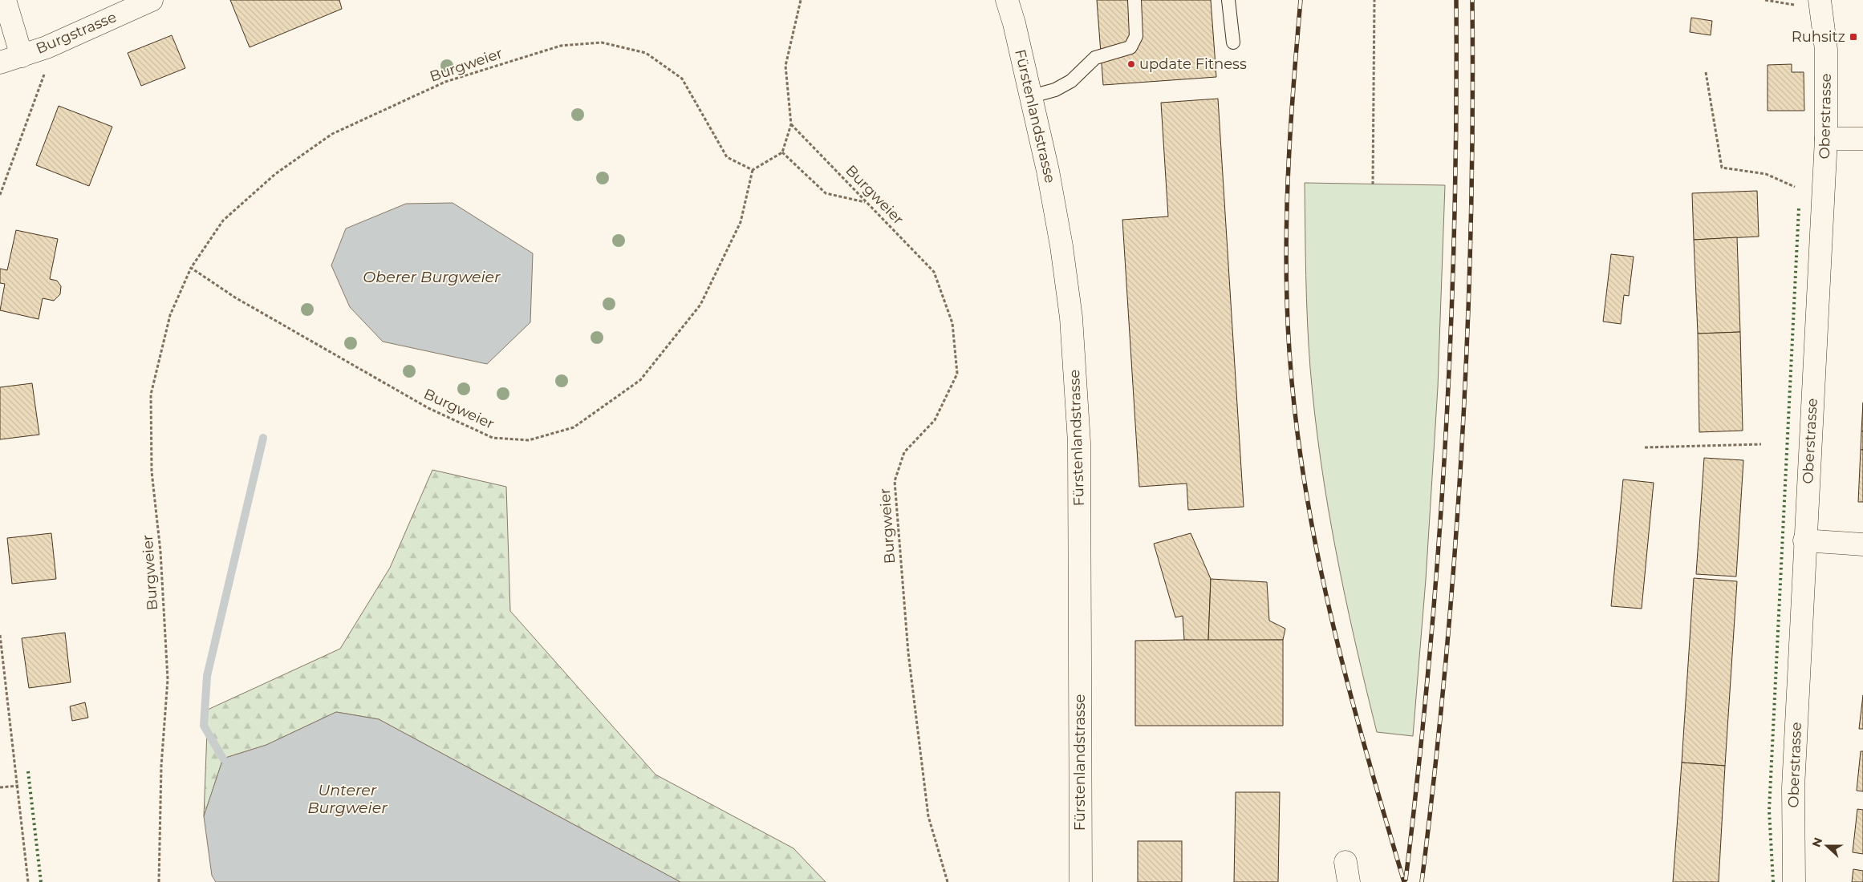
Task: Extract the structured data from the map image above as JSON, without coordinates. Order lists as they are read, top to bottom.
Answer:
{
  "streets": {
    "street": ["Burgstrasse", "Fürstenlandstrasse", "Oberstrasse"],
    "path": ["Burgweier"]
  },
  "water": ["Oberer Burgweier", "Unterer Burgweier"],
  "places": {
    "transit": ["Ruhsitz"],
    "other": ["update Fitness"]
  },
  "north": "left"
}
